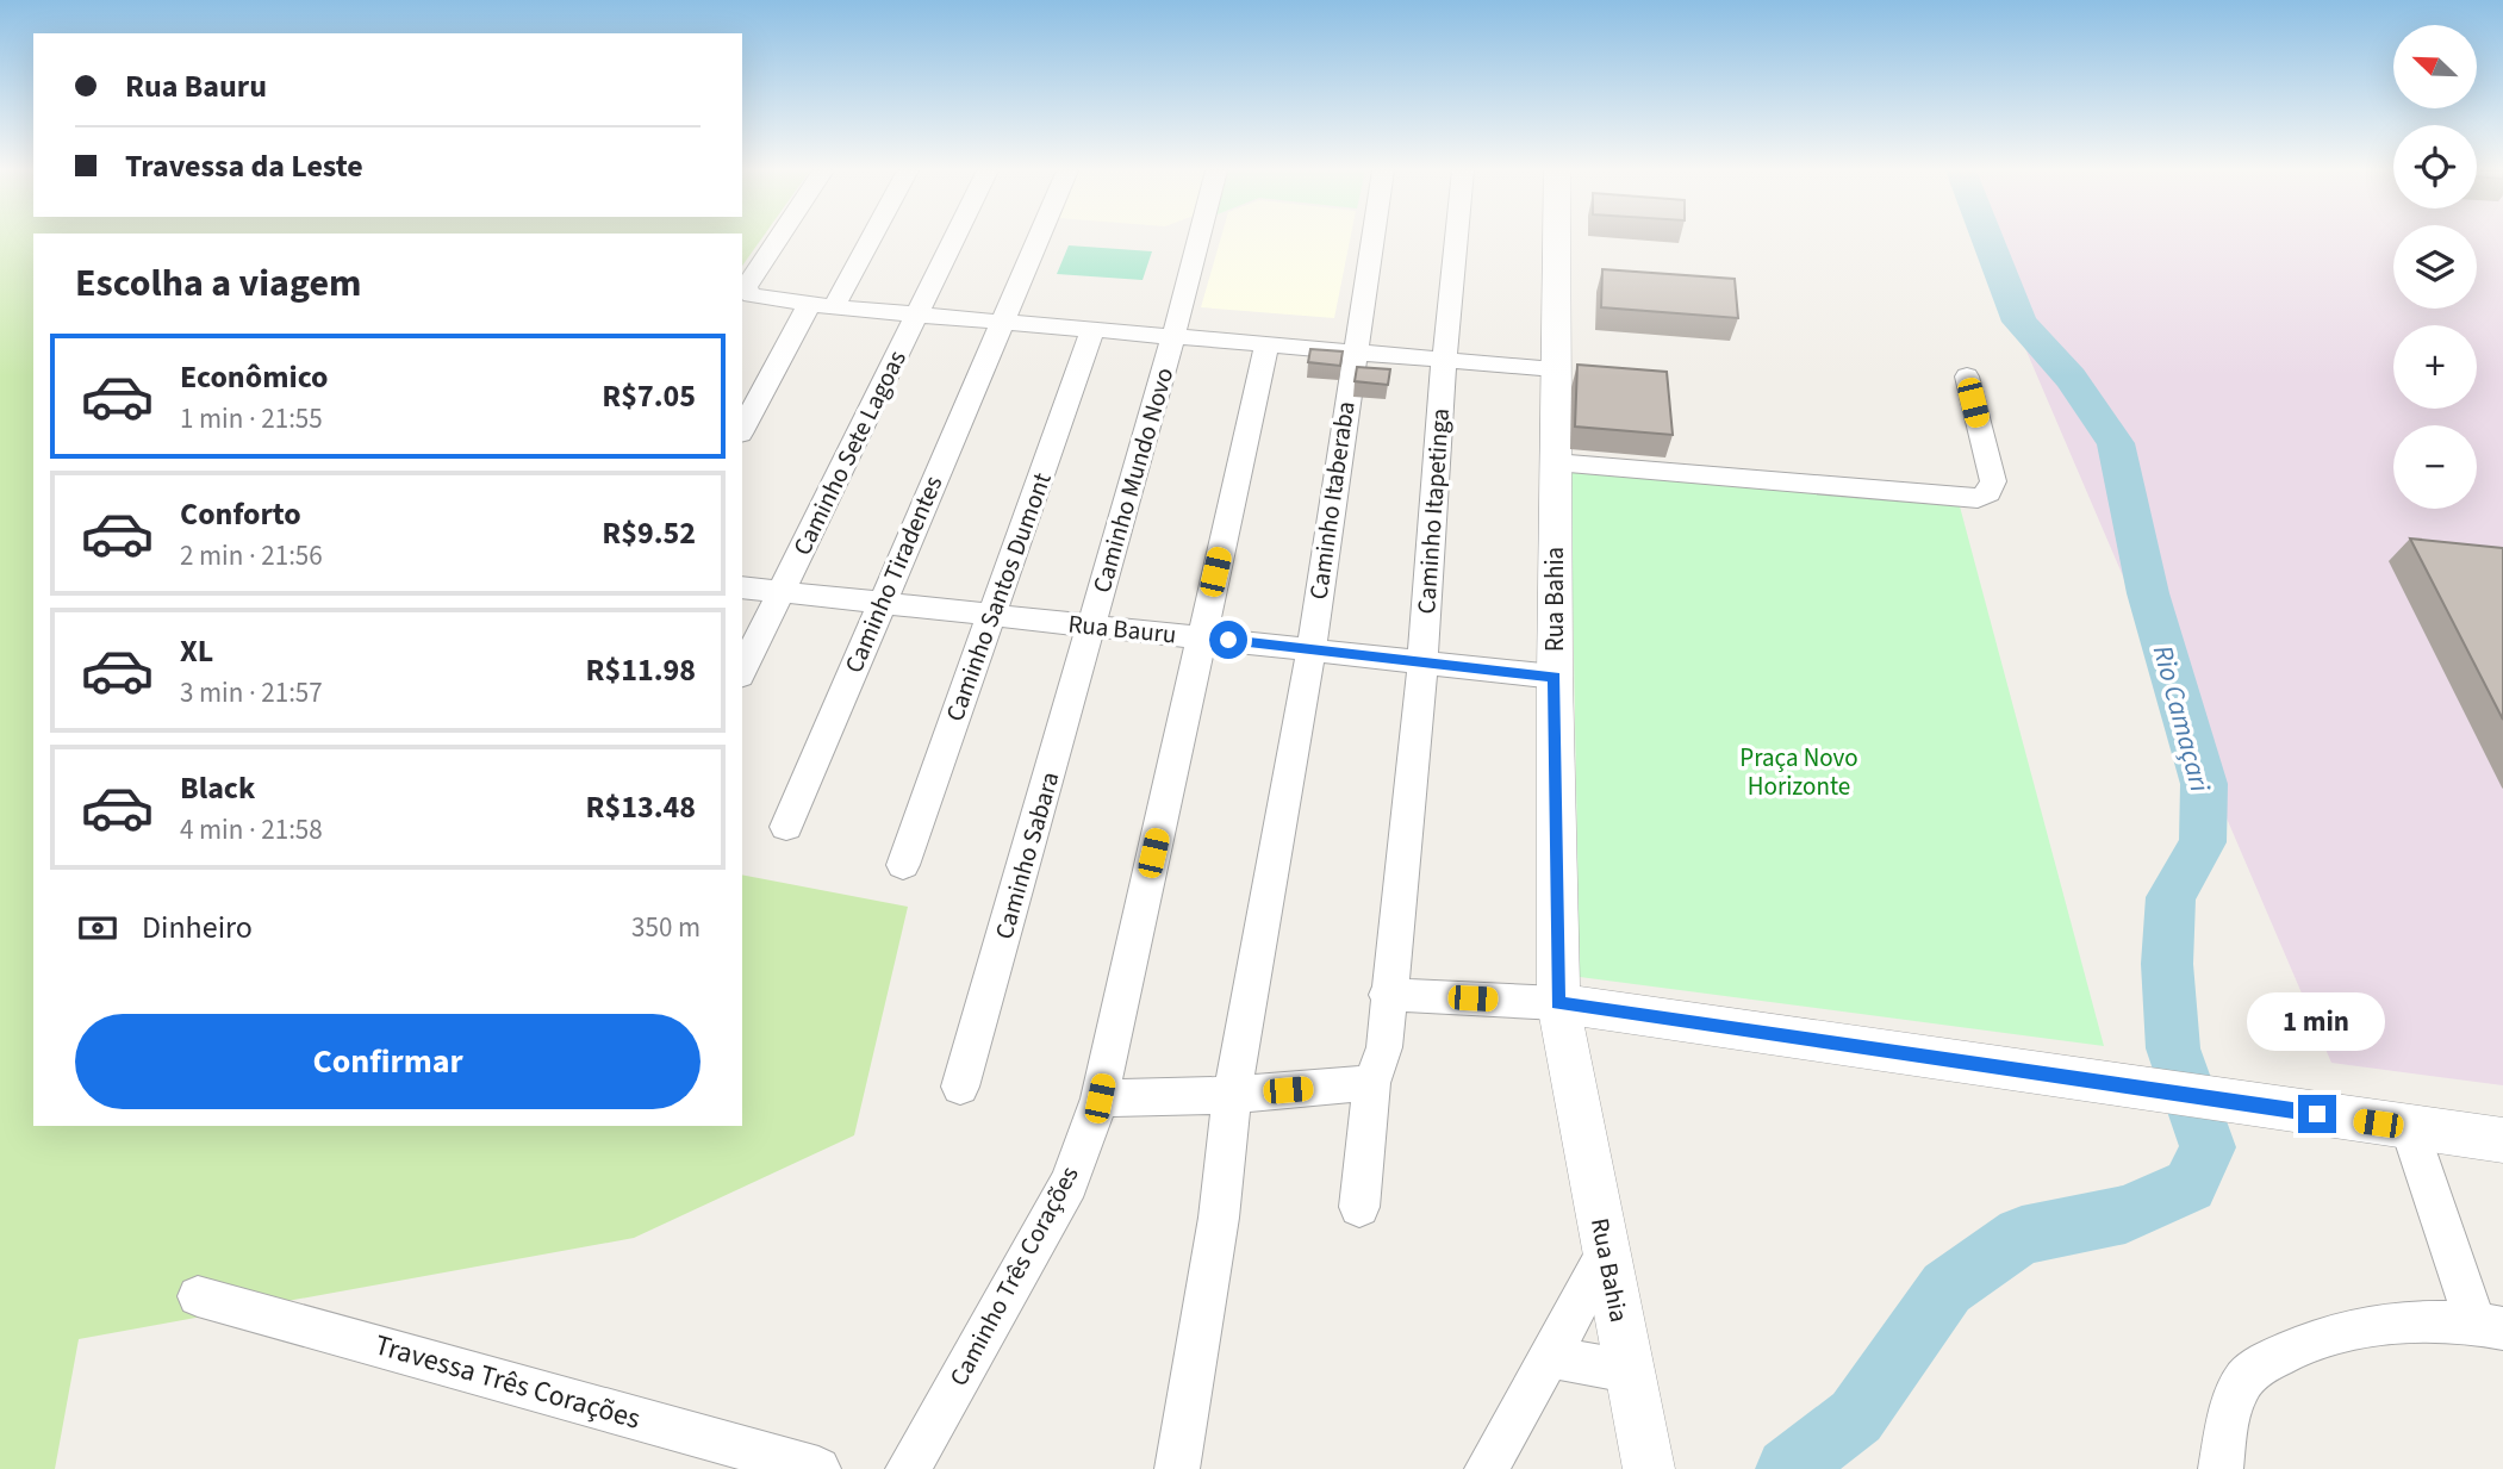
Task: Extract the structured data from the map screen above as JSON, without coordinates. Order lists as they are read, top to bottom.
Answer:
{
  "streets": {
    "street": [
      "Caminho Sete Lagoas",
      "Caminho Mundo Novo",
      "Caminho Itaberaba",
      "Caminho Itapetinga",
      "Caminho Tiradentes",
      "Caminho Santos Dumont",
      "Rua Bahia",
      "Rua Bauru",
      "Caminho Sabara",
      "Caminho Três Corações",
      "Travessa Três Corações"
    ]
  },
  "crossings": [
    ["Caminho Sete Lagoas", "Rua Bauru"],
    ["Caminho Mundo Novo", "Rua Bauru"],
    ["Caminho Mundo Novo", "Caminho Sabara"],
    ["Caminho Itaberaba", "Rua Bauru"],
    ["Caminho Itapetinga", "Rua Bauru"],
    ["Caminho Tiradentes", "Rua Bauru"],
    ["Caminho Santos Dumont", "Rua Bauru"],
    ["Rua Bahia", "Rua Bauru"],
    ["Rua Bauru", "Caminho Sabara"],
    ["Rua Bauru", "Caminho Três Corações"]
  ],
  "water": ["Rio Camaçari"],
  "parks": ["Praça Novo Horizonte"],
  "north": "top left",
  "page": {
    "map_buttons": ["+", "−"],
    "banner": ["Rua Bauru", "Travessa da Leste"],
    "heading": "Escolha a viagem",
    "list": [
      {
        "name": "Econômico",
        "note": "1 min · 21:55",
        "value": "R$7.05"
      },
      {
        "name": "Conforto",
        "note": "2 min · 21:56",
        "value": "R$9.52"
      },
      {
        "name": "XL",
        "note": "3 min · 21:57",
        "value": "R$11.98"
      },
      {
        "name": "Black",
        "note": "4 min · 21:58",
        "value": "R$13.48"
      }
    ],
    "pay": ["Dinheiro", "350 m"],
    "bubble": "1 min",
    "buttons": "Confirmar"
  }
}
